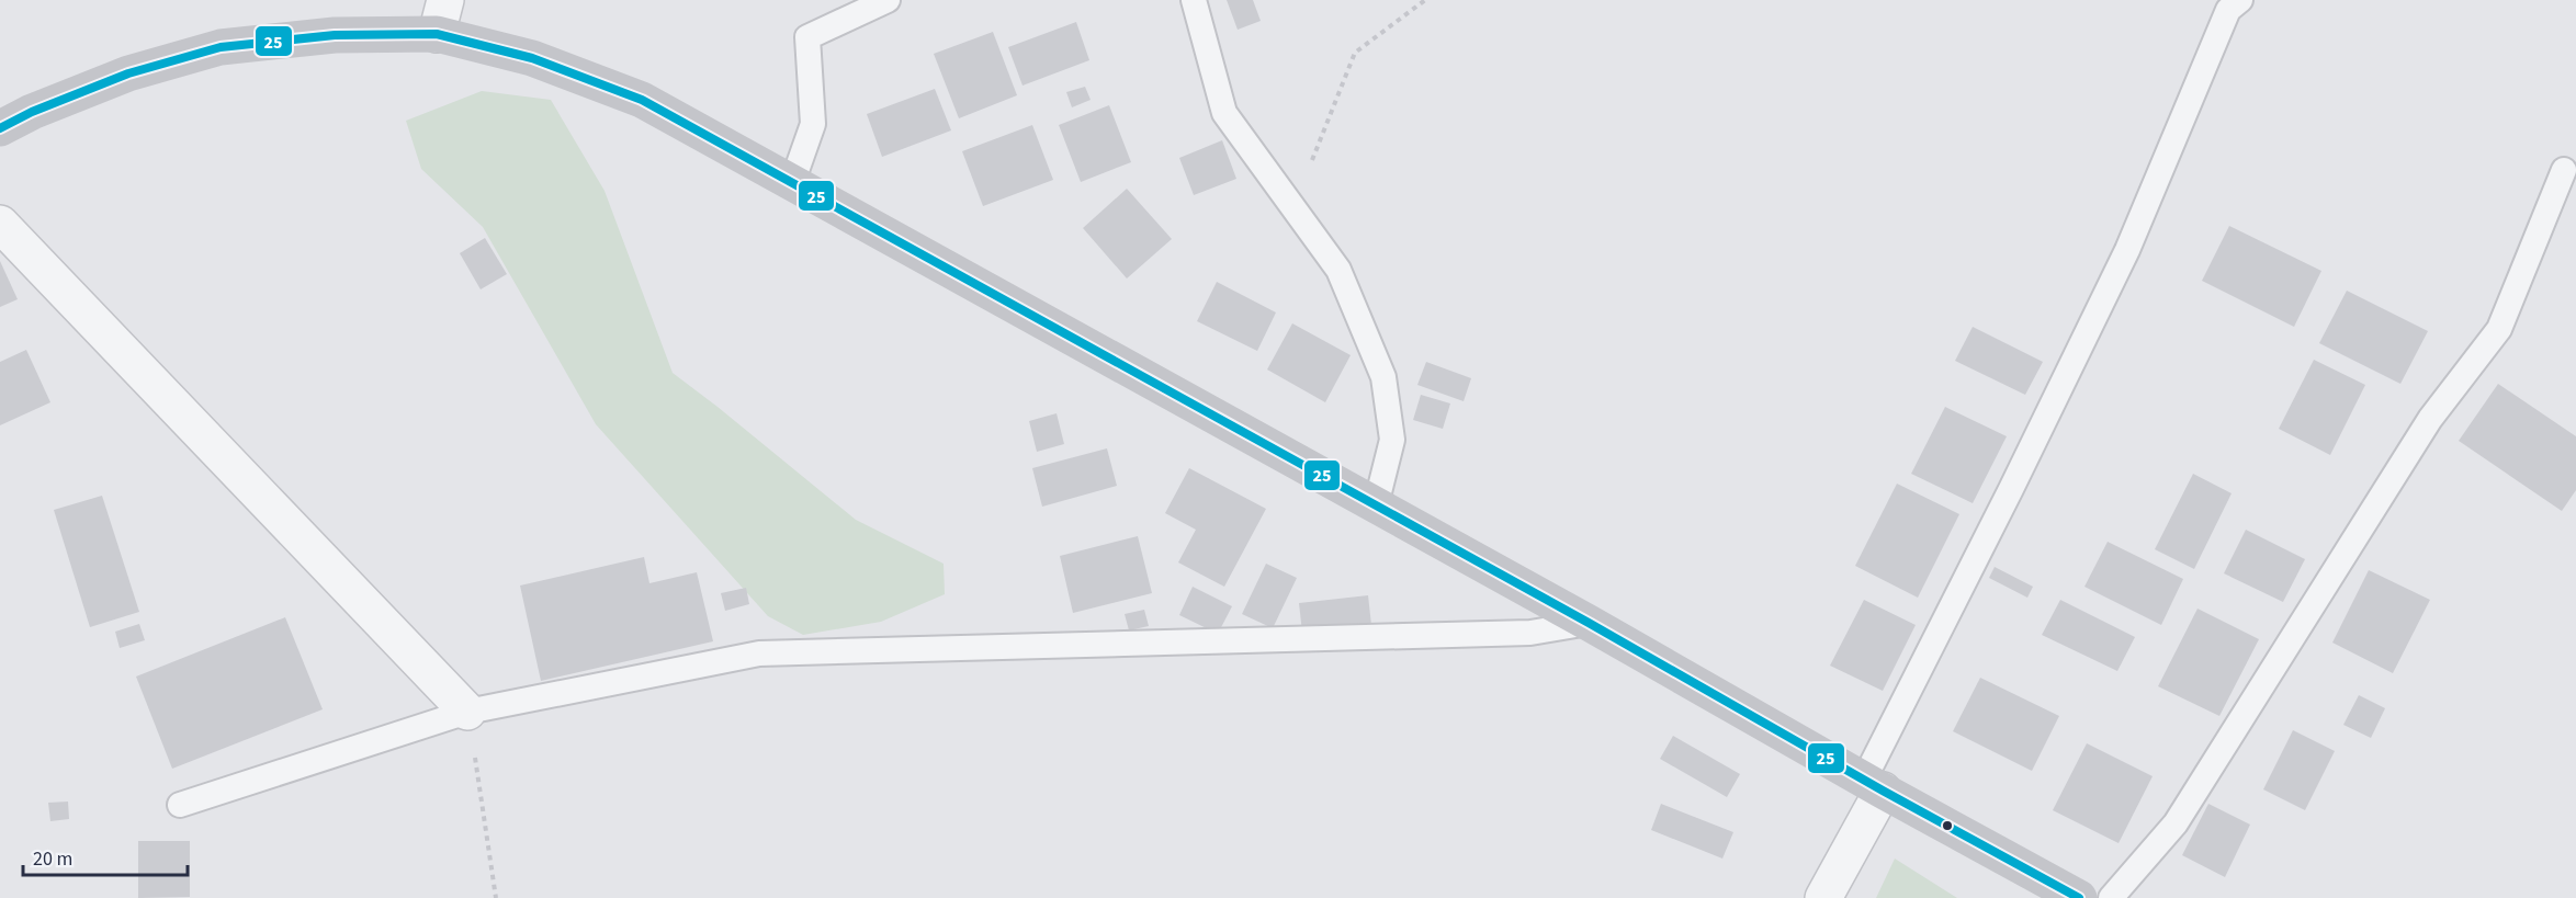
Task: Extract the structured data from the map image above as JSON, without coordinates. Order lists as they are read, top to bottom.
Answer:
{
  "lines": ["transit line 25"],
  "scale_bar": "20 m"
}
